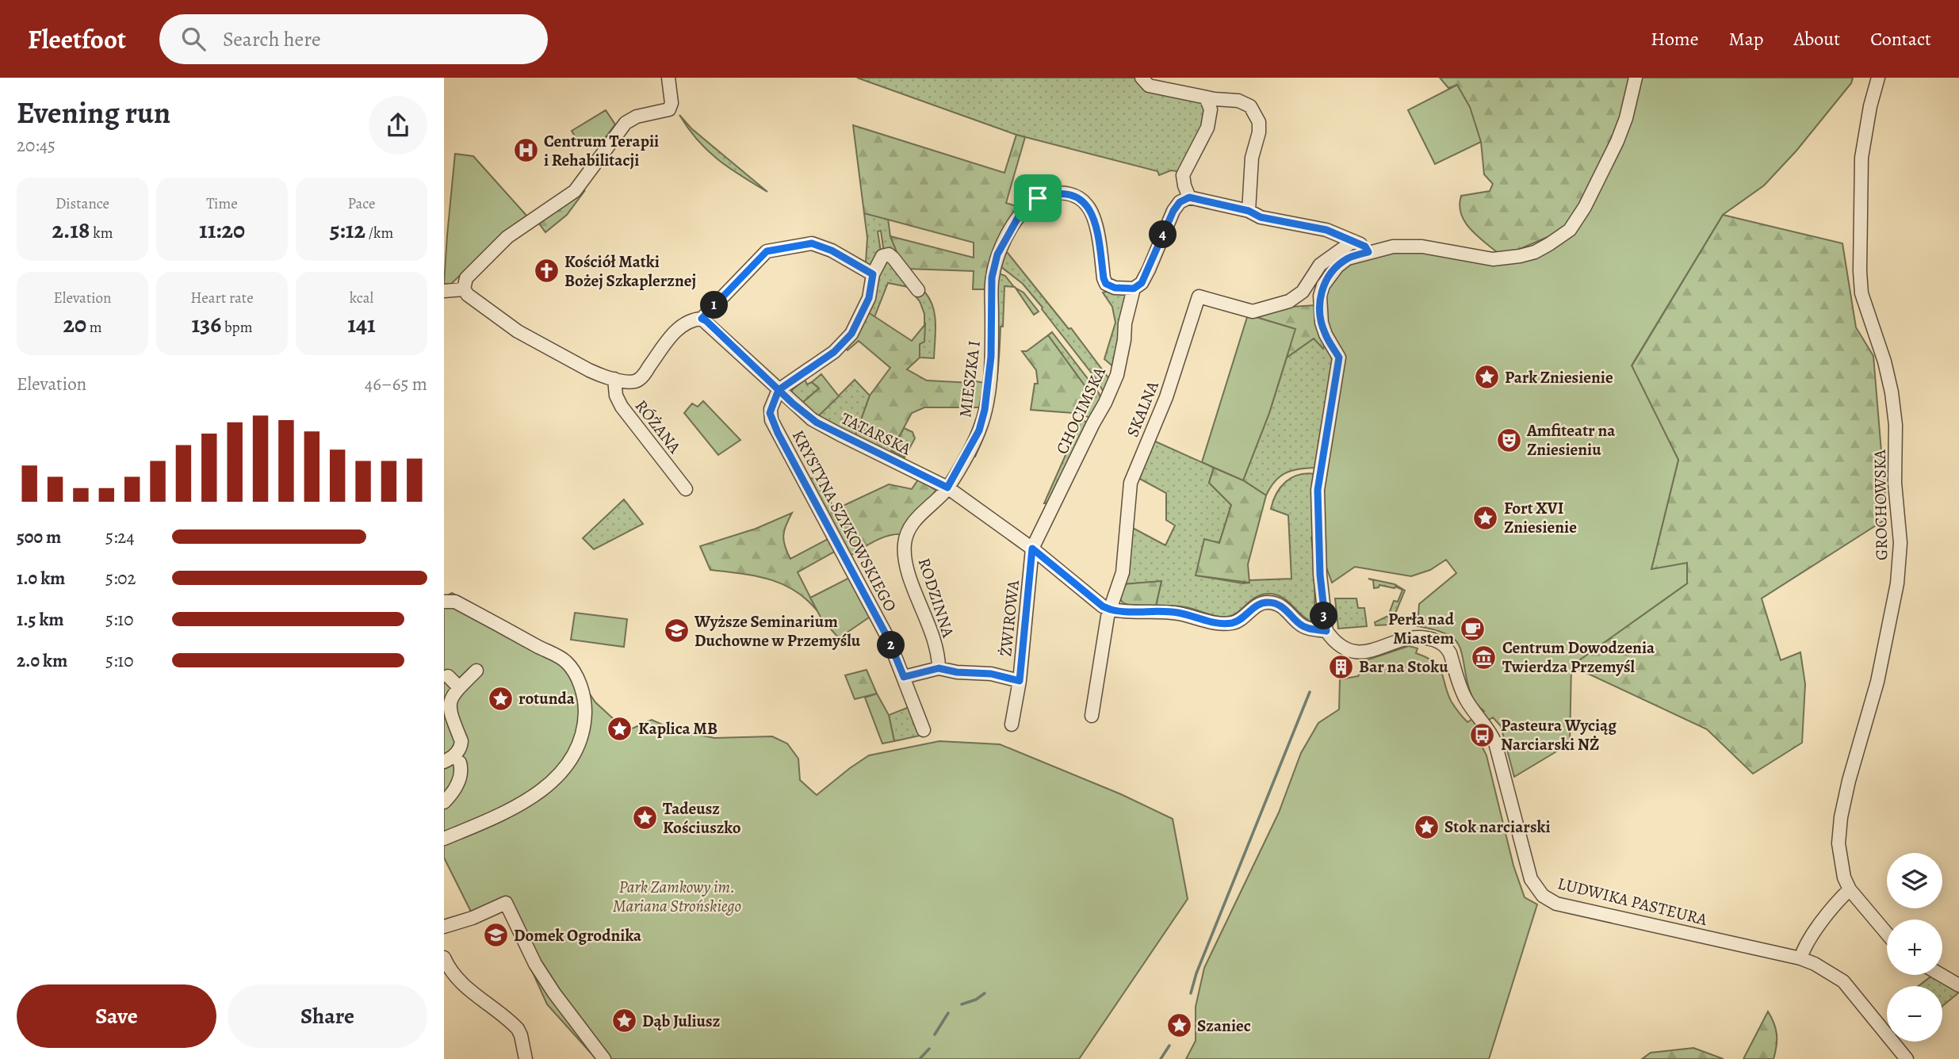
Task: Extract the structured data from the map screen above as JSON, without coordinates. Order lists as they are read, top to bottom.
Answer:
{
  "streets": {
    "street": [
      "MIESZKA I",
      "SKALNA",
      "CHOCIMSKA",
      "RÓŻANA",
      "TATARSKA",
      "GROCHOWSKA",
      "KRYSTYNA SZYKOWSKIEGO",
      "RODZINNA",
      "ŻWIROWA",
      "LUDWIKA PASTEURA"
    ]
  },
  "crossings": [
    ["MIESZKA I", "CHOCIMSKA"],
    ["MIESZKA I", "TATARSKA"],
    ["MIESZKA I", "RODZINNA"],
    ["SKALNA", "TATARSKA"],
    ["CHOCIMSKA", "TATARSKA"],
    ["CHOCIMSKA", "ŻWIROWA"],
    ["TATARSKA", "KRYSTYNA SZYKOWSKIEGO"],
    ["TATARSKA", "RODZINNA"],
    ["TATARSKA", "ŻWIROWA"]
  ],
  "parks": ["Park Zamkowy im. Mariana Strońskiego"],
  "places": {
    "hospital": ["Centrum Terapii i Rehabilitacji"],
    "church": ["Kościół Matki Bożej Szkaplerznej"],
    "place": [
      "Park Zniesienie",
      "Fort XVI Zniesienie",
      "rotunda",
      "Kaplica MB",
      "Tadeusz Kościuszko",
      "Stok narciarski",
      "Dąb Juliusz",
      "Szaniec"
    ],
    "theatre": ["Amfiteatr na Zniesieniu"],
    "cafe": ["Perła nad Miastem"],
    "school or university": ["Wyższe Seminarium Duchowne w Przemyślu", "Domek Ogrodnika"],
    "museum": ["Centrum Dowodzenia Twierdza Przemyśl"],
    "building": ["Bar na Stoku"],
    "bus stop": ["Pasteura Wyciąg Narciarski NŻ"]
  },
  "page": {
    "header": "Fleetfoot",
    "search": "Search here",
    "nav": [
      "Home",
      "Map",
      "About",
      "Contact"
    ],
    "heading": ["Evening run", "20:45"],
    "stats": [
      ["Distance", "2.18 km"],
      ["Time", "11:20"],
      ["Pace", "5:12 /km"],
      ["Elevation", "20 m"],
      ["Heart rate", "136 bpm"],
      ["kcal", "141"]
    ],
    "pins": [
      "4",
      "1",
      "3",
      "2"
    ],
    "chart": ["Elevation", "46–65 m"],
    "list": [
      {
        "name": "500 m",
        "note": "5:24"
      },
      {
        "name": "1.0 km",
        "note": "5:02"
      },
      {
        "name": "1.5 km",
        "note": "5:10"
      },
      {
        "name": "2.0 km",
        "note": "5:10"
      }
    ],
    "map_buttons": ["+", "−"],
    "buttons": ["Save", "Share"]
  }
}
